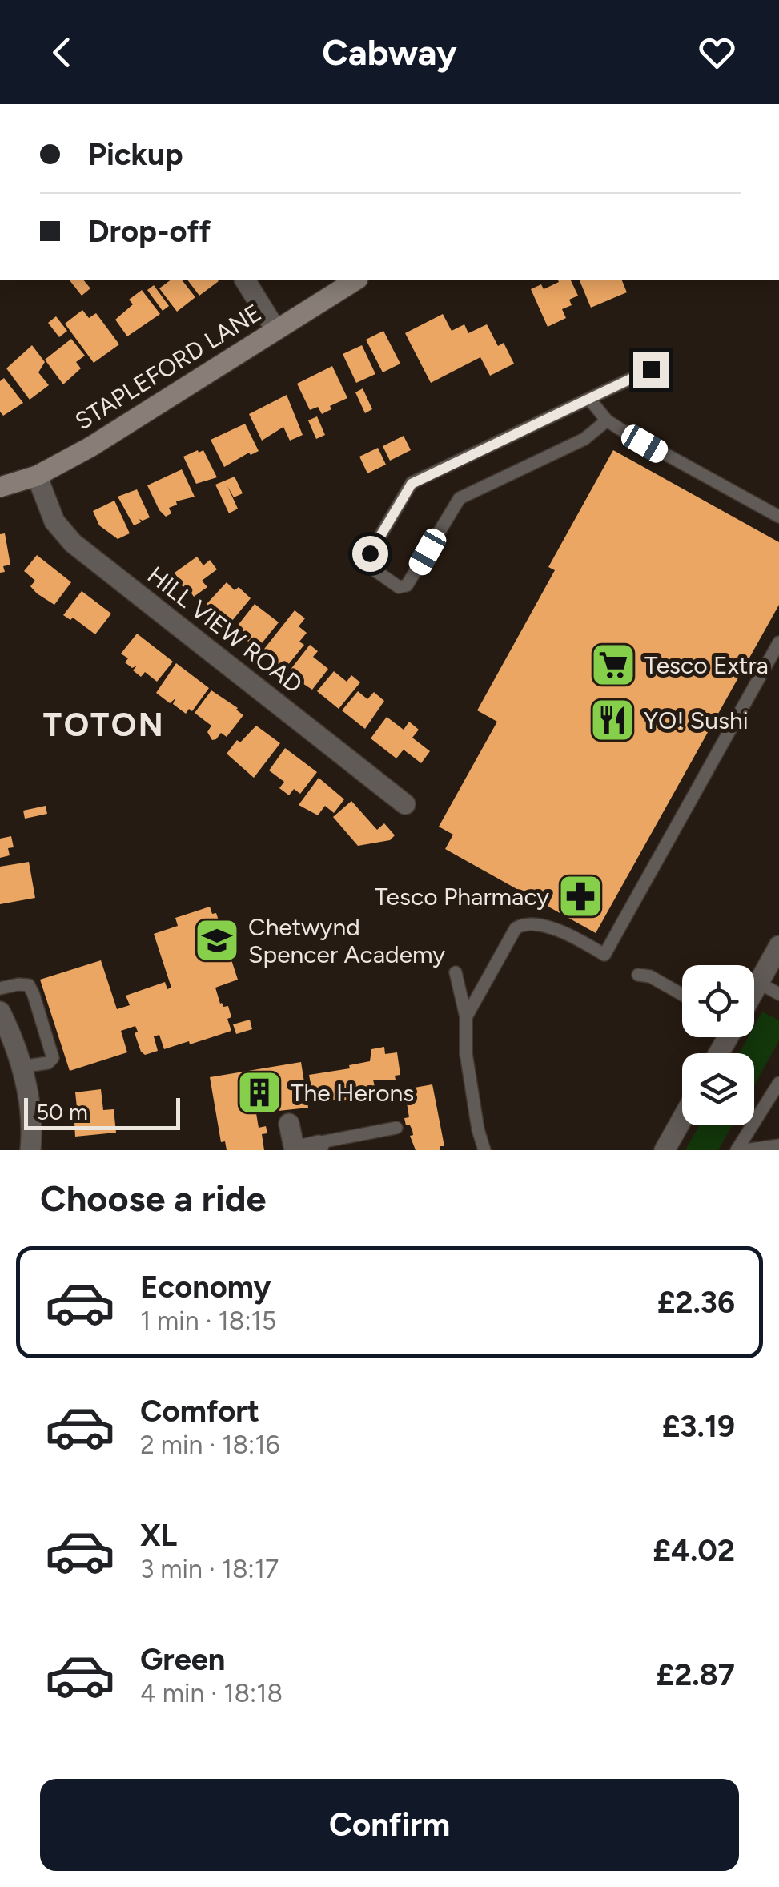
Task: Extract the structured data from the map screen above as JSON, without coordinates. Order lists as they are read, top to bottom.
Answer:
{
  "streets": {
    "main road": ["STAPLEFORD LANE"],
    "street": ["HILL VIEW ROAD"]
  },
  "crossings": [
    ["STAPLEFORD LANE", "HILL VIEW ROAD"]
  ],
  "districts": ["TOTON"],
  "places": {
    "supermarket": ["Tesco Extra"],
    "restaurant": ["YO! Sushi"],
    "pharmacy": ["Tesco Pharmacy"],
    "school or university": ["Chetwynd Spencer Academy"],
    "building": ["The Herons"]
  },
  "scale_bar": "50 m",
  "page": {
    "header": "Cabway",
    "banner": ["Pickup", "Drop-off"],
    "scale": "50 m",
    "heading": "Choose a ride",
    "list": [
      {
        "name": "Economy",
        "note": "1 min · 18:15",
        "value": "£2.36"
      },
      {
        "name": "Comfort",
        "note": "2 min · 18:16",
        "value": "£3.19"
      },
      {
        "name": "XL",
        "note": "3 min · 18:17",
        "value": "£4.02"
      },
      {
        "name": "Green",
        "note": "4 min · 18:18",
        "value": "£2.87"
      }
    ],
    "buttons": "Confirm"
  }
}
